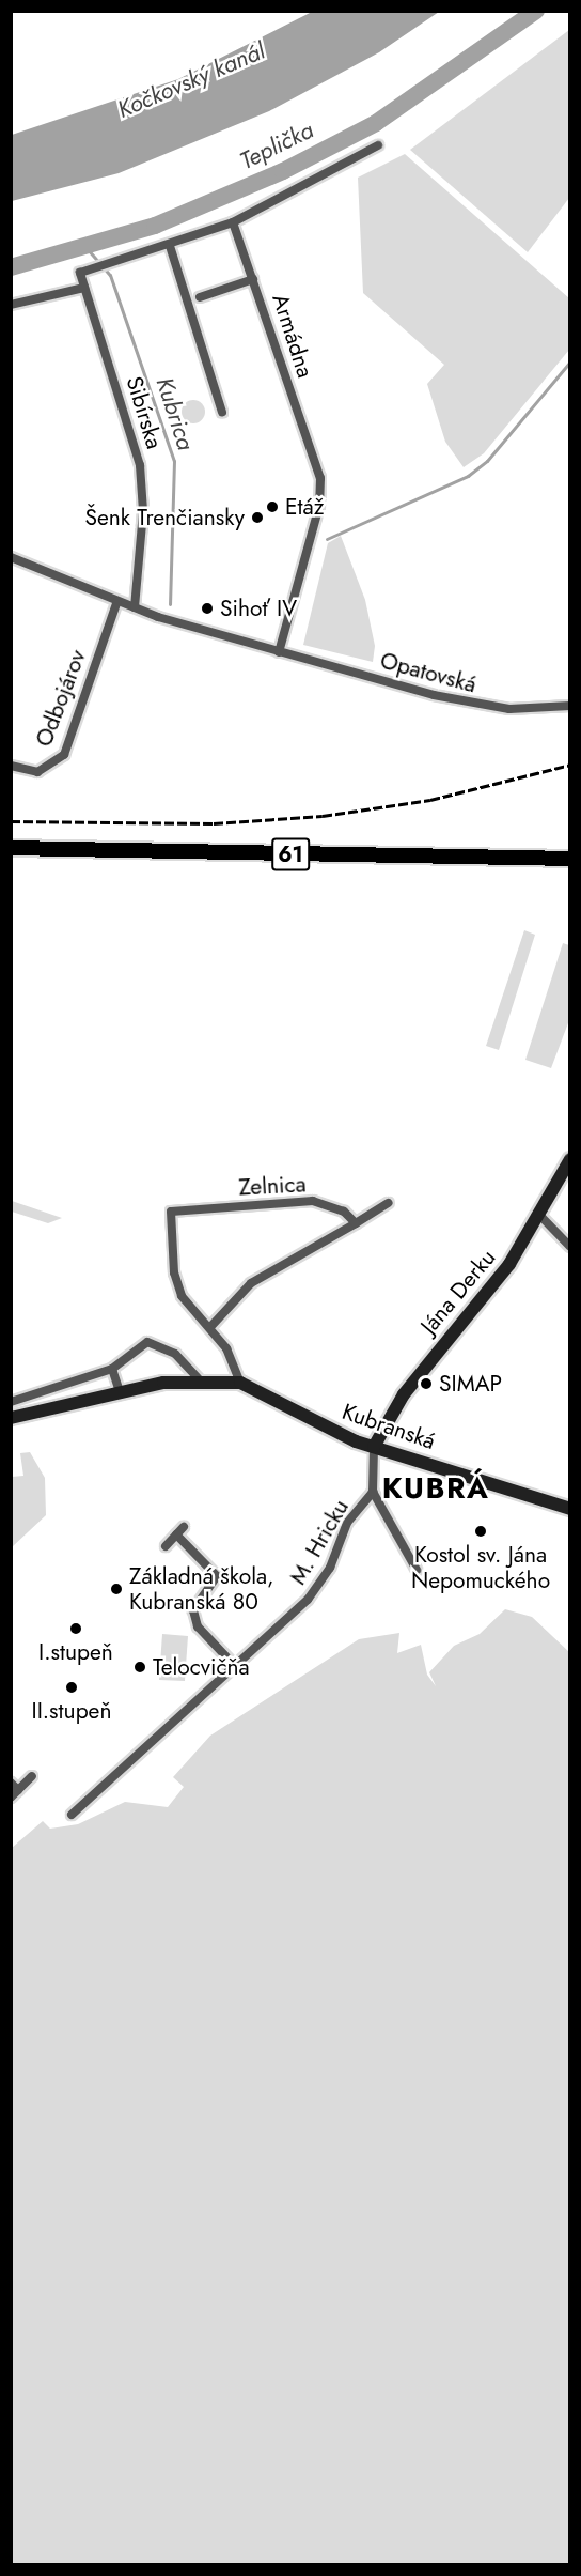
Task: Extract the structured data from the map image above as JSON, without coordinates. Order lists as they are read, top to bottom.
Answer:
{
  "streets": {
    "main road": ["61"],
    "street": [
      "Armádna",
      "Sibírska",
      "Opatovská",
      "Odbojárov",
      "Zelnica",
      "Jána Derku",
      "Kubranská",
      "M. Hricku"
    ]
  },
  "crossings": [
    ["Armádna", "Opatovská"],
    ["Sibírska", "Opatovská"],
    ["Opatovská", "Odbojárov"],
    ["Zelnica", "Kubranská"],
    ["Jána Derku", "Kubranská"],
    ["Jána Derku", "M. Hricku"],
    ["Kubranská", "M. Hricku"]
  ],
  "districts": ["KUBRÁ"],
  "water": ["Kočkovský kanál", "Teplička", "Kubrica"],
  "places": [
    "Etáž",
    "Šenk Trenčiansky",
    "Sihoť IV",
    "SIMAP",
    "Kostol sv. Jána Nepomuckého",
    "Základná škola, Kubranská 80",
    "I.stupeň",
    "Telocvičňa",
    "II.stupeň"
  ]
}
